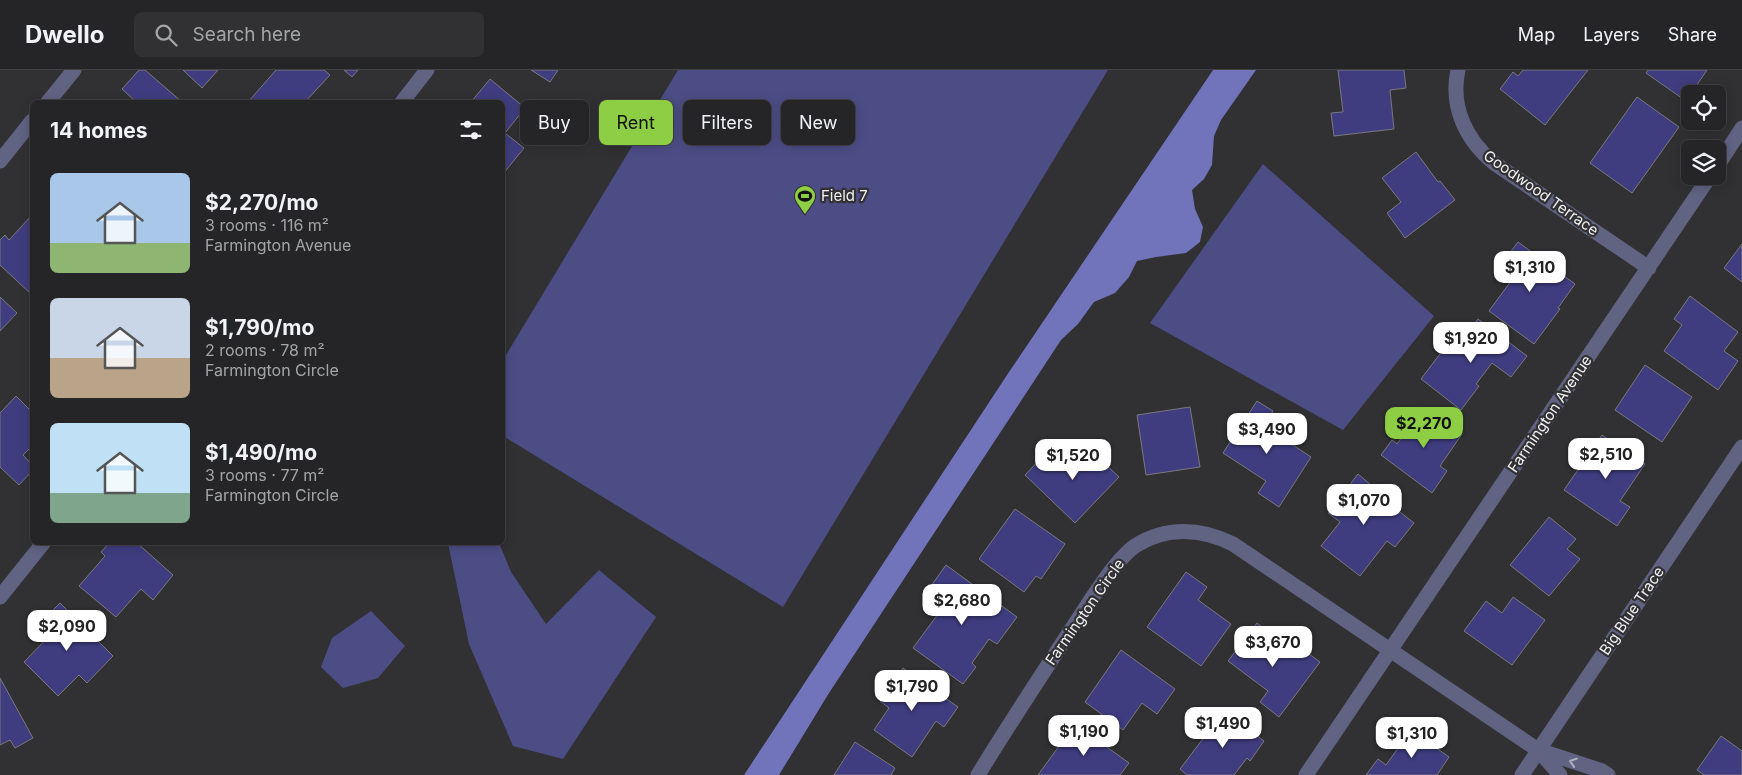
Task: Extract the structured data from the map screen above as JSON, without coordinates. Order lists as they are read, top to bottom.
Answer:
{
  "streets": {
    "street": [
      "Goodwood Terrace",
      "Farmington Avenue",
      "Big Blue Trace",
      "Farmington Circle"
    ]
  },
  "crossings": [
    ["Goodwood Terrace", "Farmington Avenue"],
    ["Farmington Avenue", "Farmington Circle"],
    ["Big Blue Trace", "Farmington Circle"]
  ],
  "places": {
    "sports": ["Field 7"]
  },
  "page": {
    "header": "Dwello",
    "search": "Search here",
    "nav": ["Map", "Layers", "Share"],
    "chip": [
      "Buy",
      "Rent",
      "Filters",
      "New"
    ],
    "heading": "14 homes",
    "list": [
      {
        "name": "$2,270/mo",
        "note": "3 rooms · 116 m² · Farmington Avenue"
      },
      {
        "name": "$1,790/mo",
        "note": "2 rooms · 78 m² · Farmington Circle"
      },
      {
        "name": "$1,490/mo",
        "note": "3 rooms · 77 m² · Farmington Circle"
      }
    ],
    "price": [
      "$1,310",
      "$1,920",
      "$2,270",
      "$3,490",
      "$2,510",
      "$1,520",
      "$1,070",
      "$2,680",
      "$2,090",
      "$3,670",
      "$1,790",
      "$1,490",
      "$1,190",
      "$1,310"
    ]
  }
}
